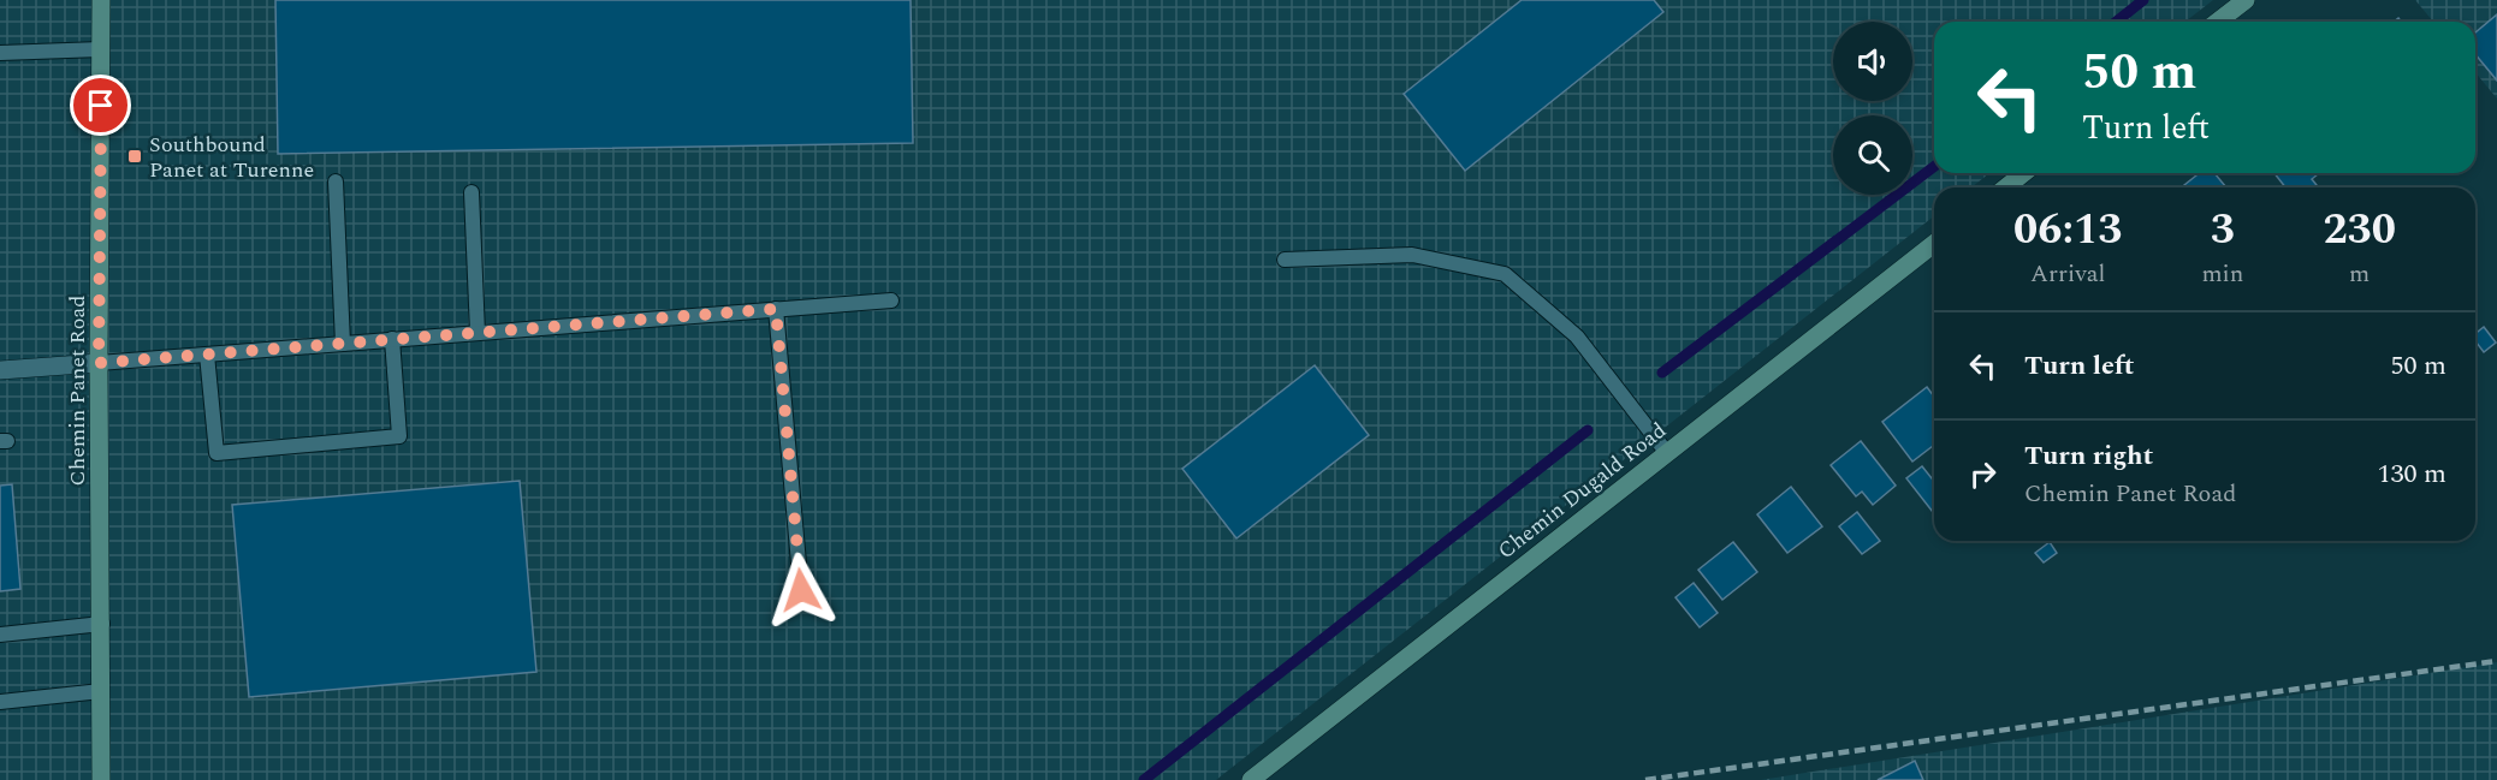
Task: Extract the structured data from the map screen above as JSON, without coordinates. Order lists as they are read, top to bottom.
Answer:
{
  "streets": {
    "street": ["Chemin Panet Road", "Chemin Dugald Road"]
  },
  "places": {
    "transit": ["Southbound Panet at Turenne"]
  },
  "page": {
    "turn": ["50 m", "Turn left"],
    "eta": [
      "06:13",
      "Arrival",
      "3",
      "min",
      "230",
      "m"
    ],
    "list": [
      {
        "name": "Turn left",
        "value": "50 m"
      },
      {
        "name": "Turn right",
        "note": "Chemin Panet Road",
        "value": "130 m"
      }
    ]
  }
}
